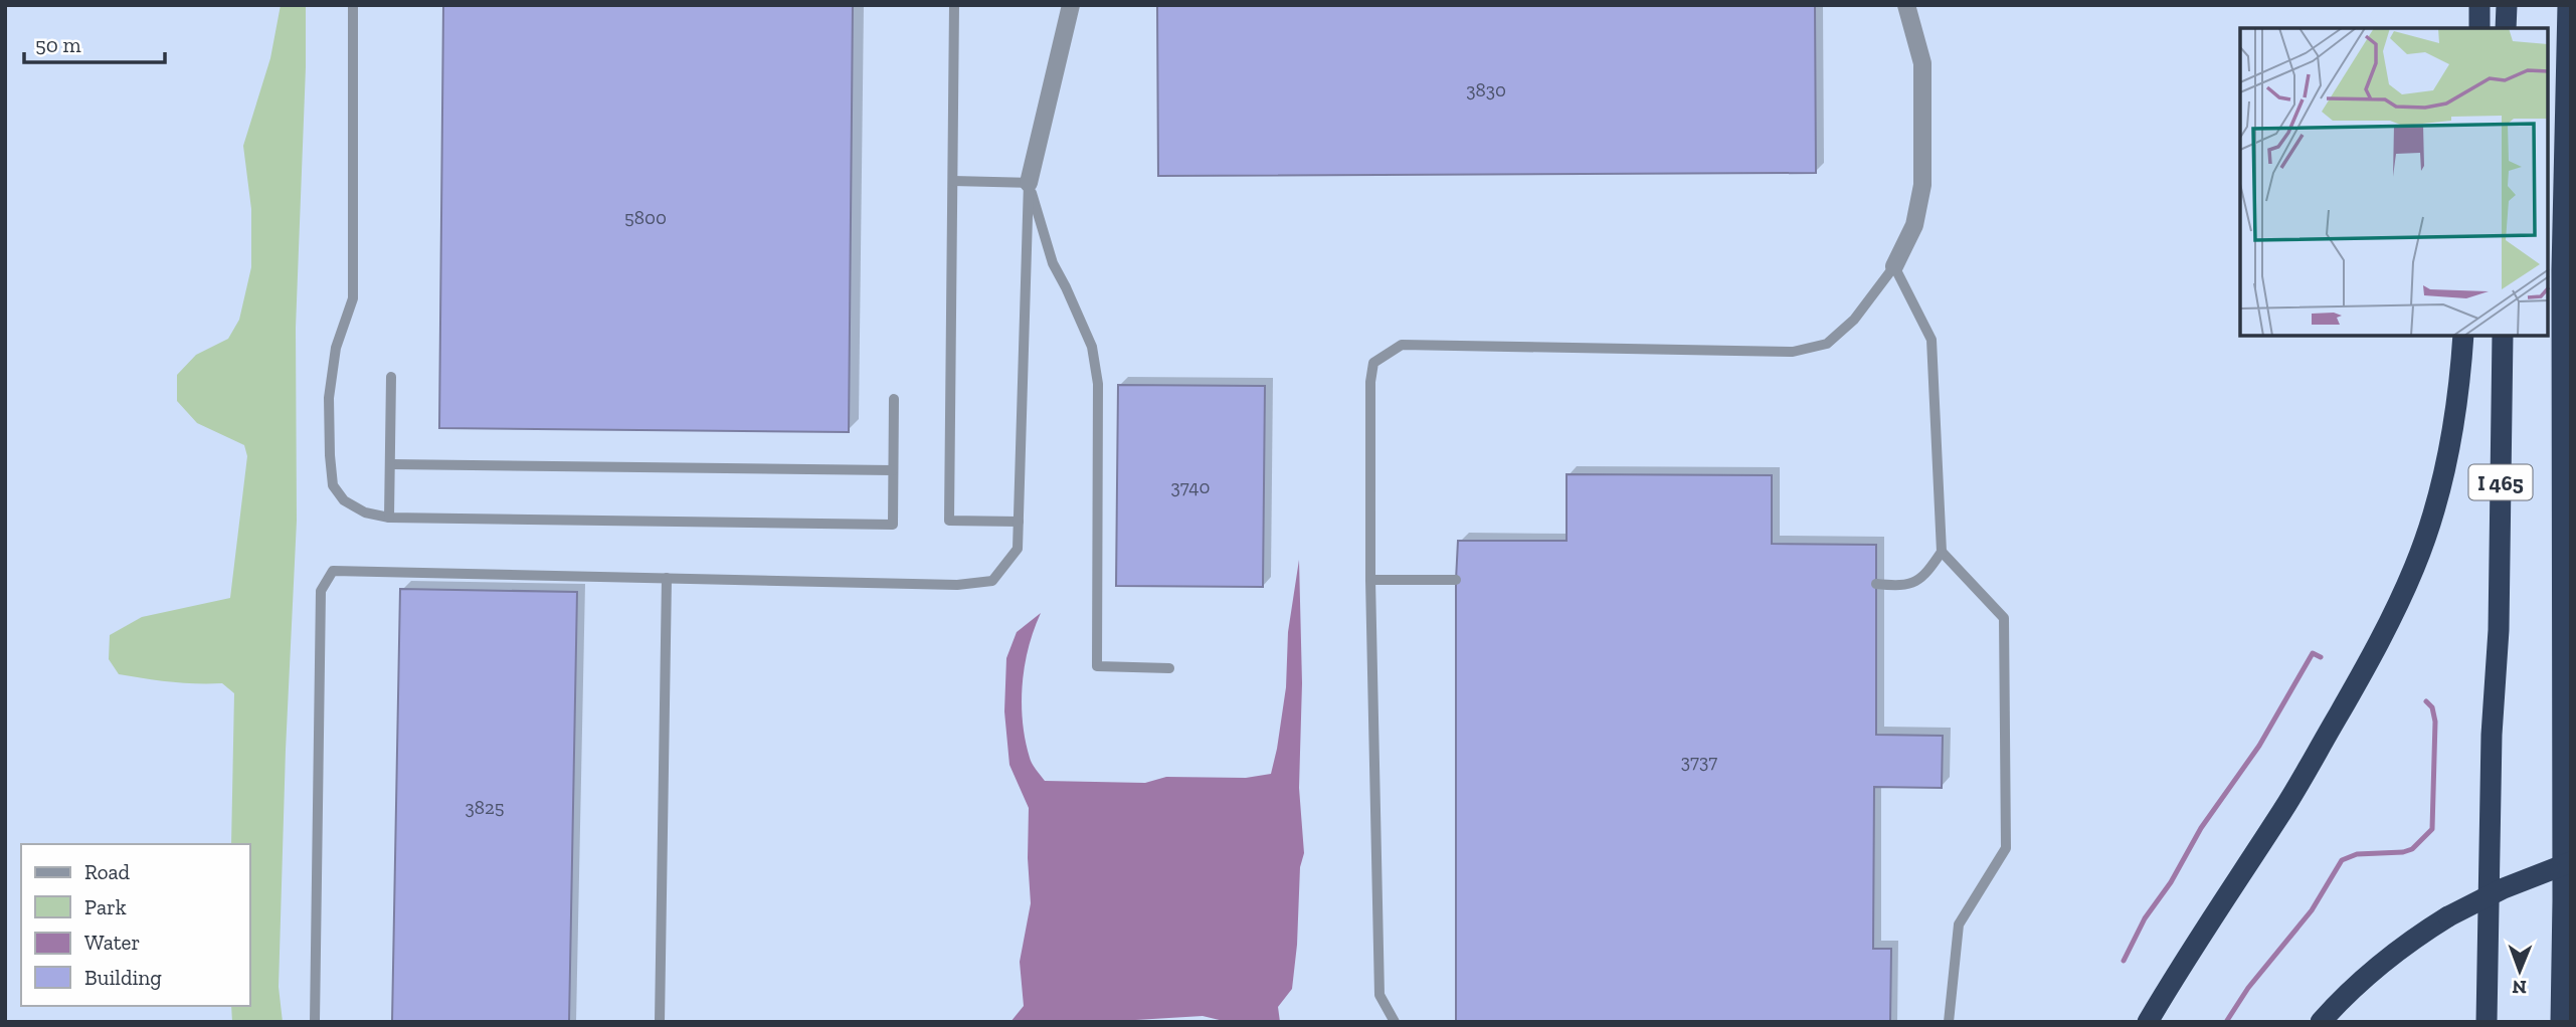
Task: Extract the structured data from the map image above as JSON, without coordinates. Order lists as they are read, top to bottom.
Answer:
{
  "streets": {
    "highway": ["I 465"]
  },
  "house_numbers": [
    "3830",
    "5800",
    "3740",
    "3737",
    "3825"
  ],
  "legend": [
    "Road",
    "Park",
    "Water",
    "Building"
  ],
  "scale_bar": "50 m",
  "north": "bottom"
}
